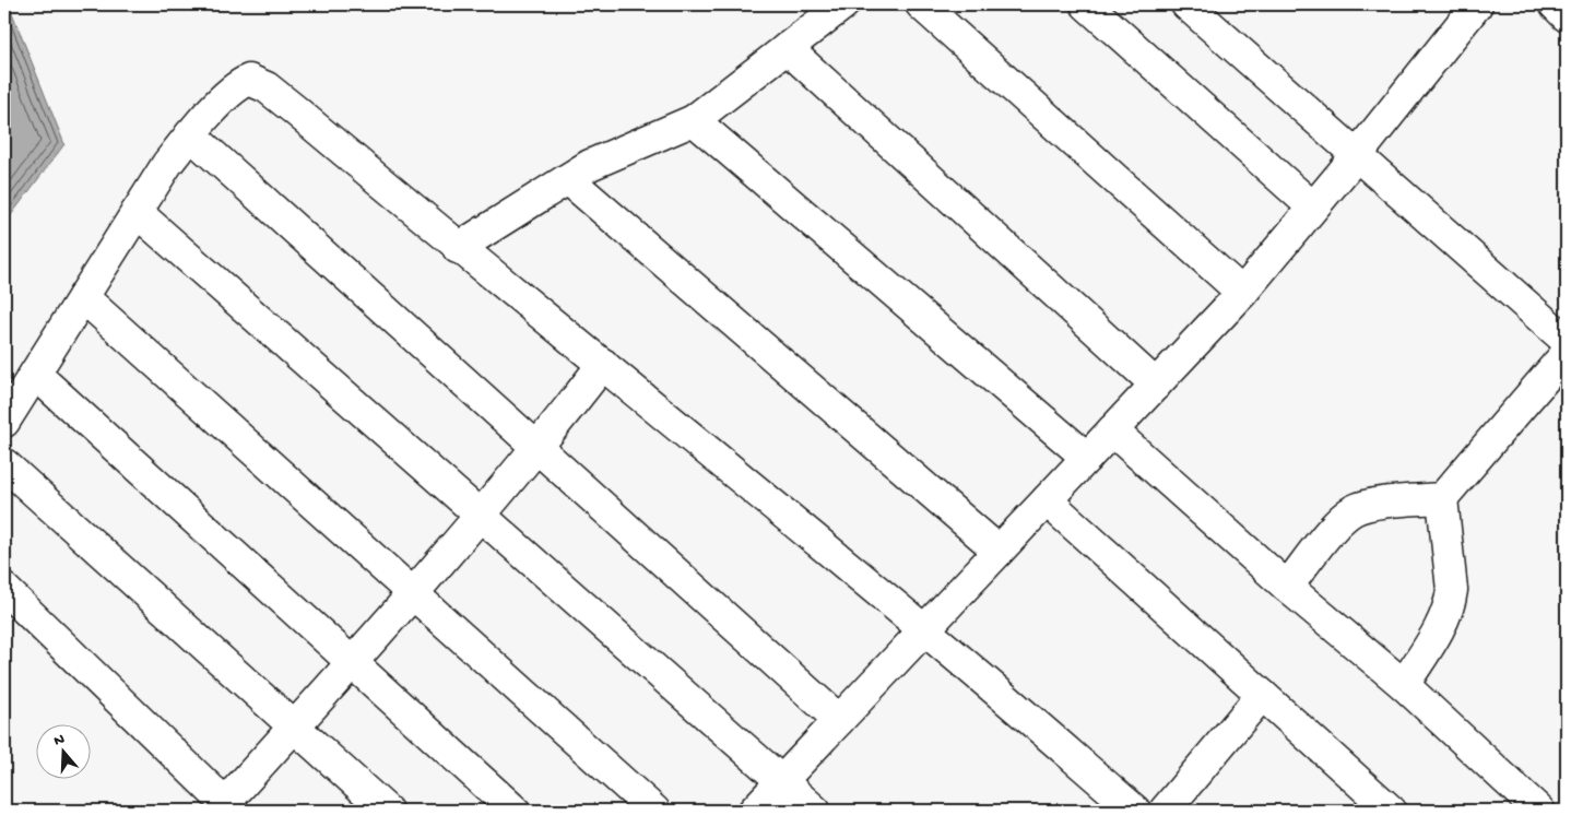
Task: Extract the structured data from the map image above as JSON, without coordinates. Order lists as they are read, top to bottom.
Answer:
{
  "north": "top"
}
